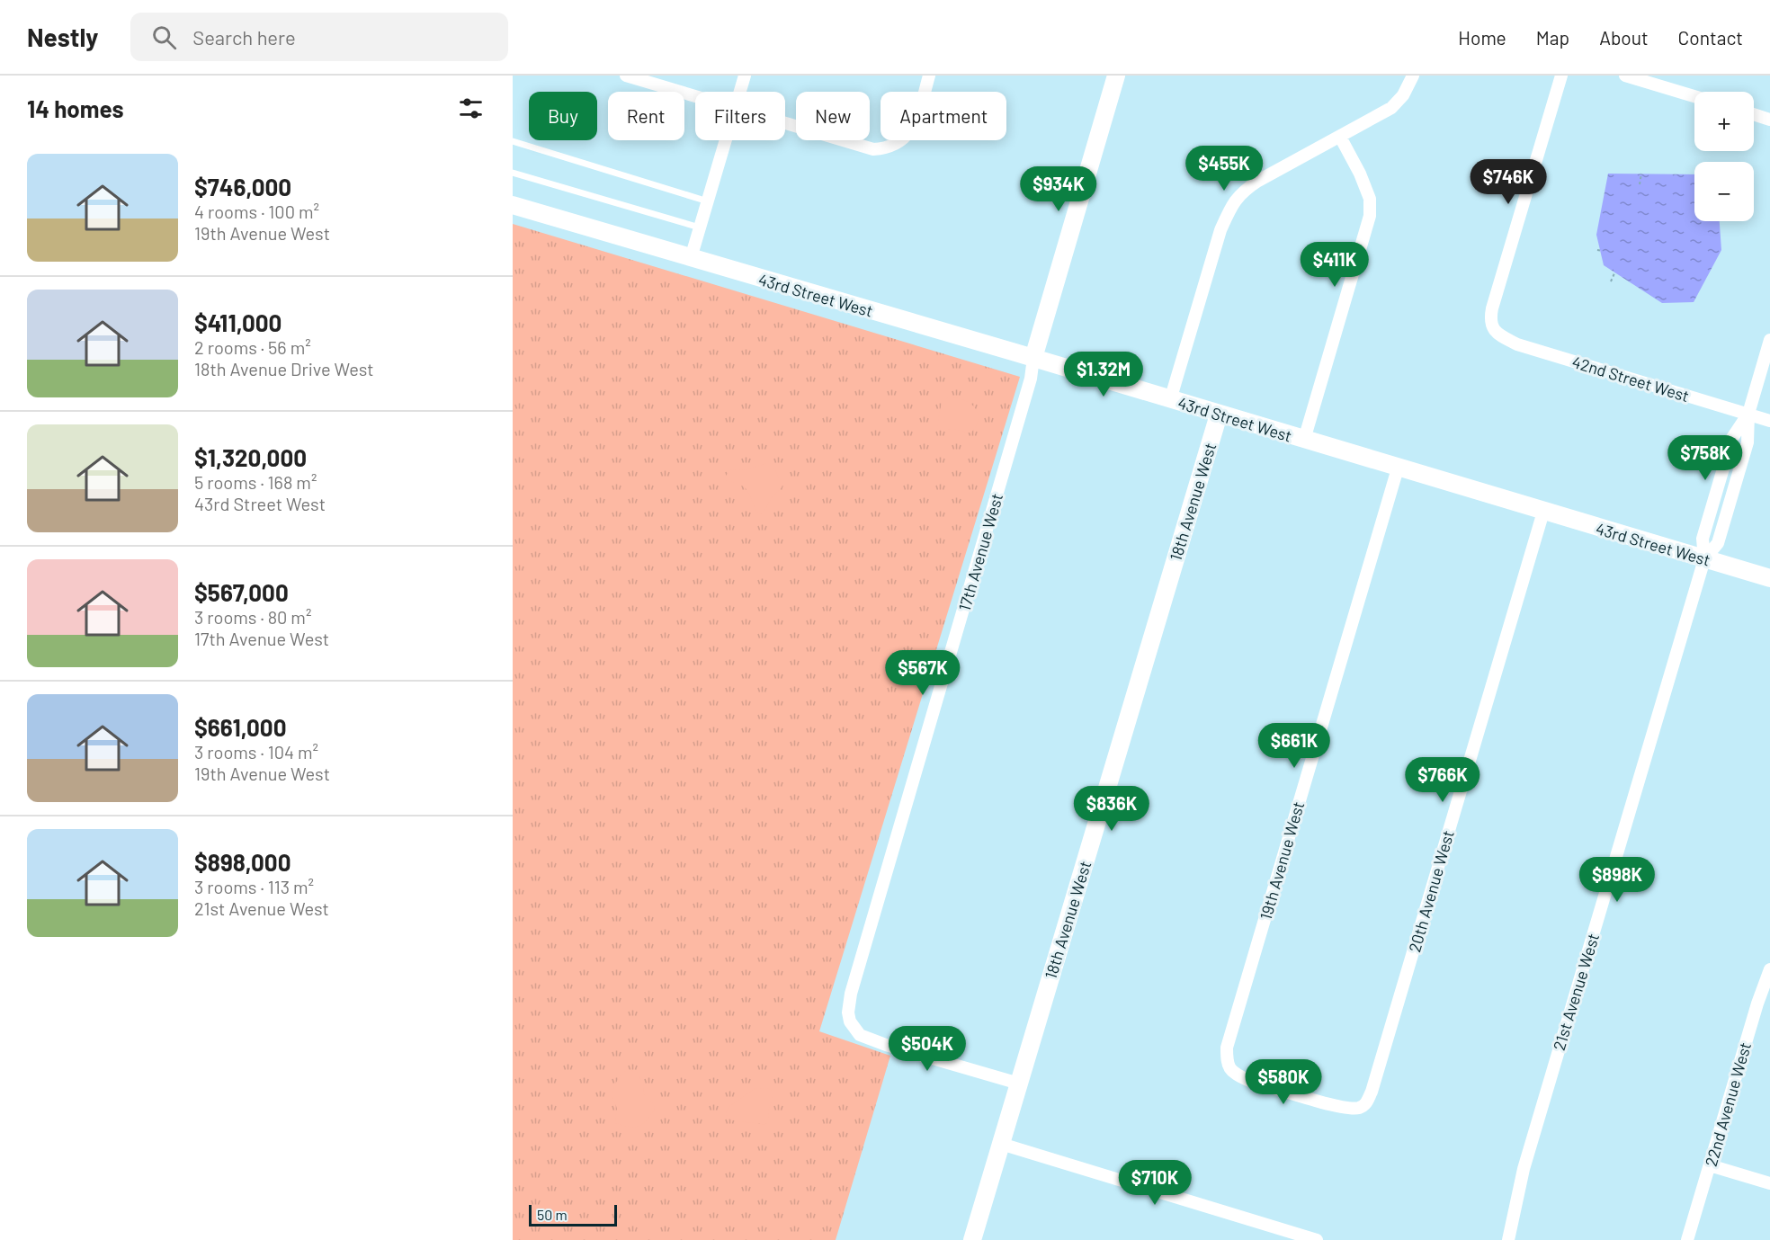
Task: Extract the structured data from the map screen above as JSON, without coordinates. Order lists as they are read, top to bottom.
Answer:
{
  "streets": {
    "street": [
      "43rd Street West",
      "42nd Street West",
      "18th Avenue West",
      "17th Avenue West",
      "19th Avenue West",
      "20th Avenue West",
      "21st Avenue West",
      "22nd Avenue West"
    ]
  },
  "crossings": [
    ["43rd Street West", "18th Avenue West"],
    ["43rd Street West", "17th Avenue West"],
    ["43rd Street West", "19th Avenue West"],
    ["43rd Street West", "20th Avenue West"],
    ["43rd Street West", "21st Avenue West"],
    ["42nd Street West", "21st Avenue West"],
    ["18th Avenue West", "17th Avenue West"],
    ["19th Avenue West", "20th Avenue West"]
  ],
  "scale_bar": "50 m",
  "page": {
    "header": "Nestly",
    "search": "Search here",
    "nav": [
      "Home",
      "Map",
      "About",
      "Contact"
    ],
    "heading": "14 homes",
    "map_buttons": ["+", "−"],
    "chip": [
      "Buy",
      "Rent",
      "Filters",
      "New",
      "Apartment"
    ],
    "list": [
      {
        "name": "$746,000",
        "note": "4 rooms · 100 m² · 19th Avenue West"
      },
      {
        "name": "$411,000",
        "note": "2 rooms · 56 m² · 18th Avenue Drive West"
      },
      {
        "name": "$1,320,000",
        "note": "5 rooms · 168 m² · 43rd Street West"
      },
      {
        "name": "$567,000",
        "note": "3 rooms · 80 m² · 17th Avenue West"
      },
      {
        "name": "$661,000",
        "note": "3 rooms · 104 m² · 19th Avenue West"
      },
      {
        "name": "$898,000",
        "note": "3 rooms · 113 m² · 21st Avenue West"
      }
    ],
    "price": [
      "$455K",
      "$746K",
      "$934K",
      "$411K",
      "$1.32M",
      "$758K",
      "$567K",
      "$661K",
      "$766K",
      "$836K",
      "$898K",
      "$504K",
      "$580K",
      "$710K"
    ],
    "scale": "50 m"
  }
}
